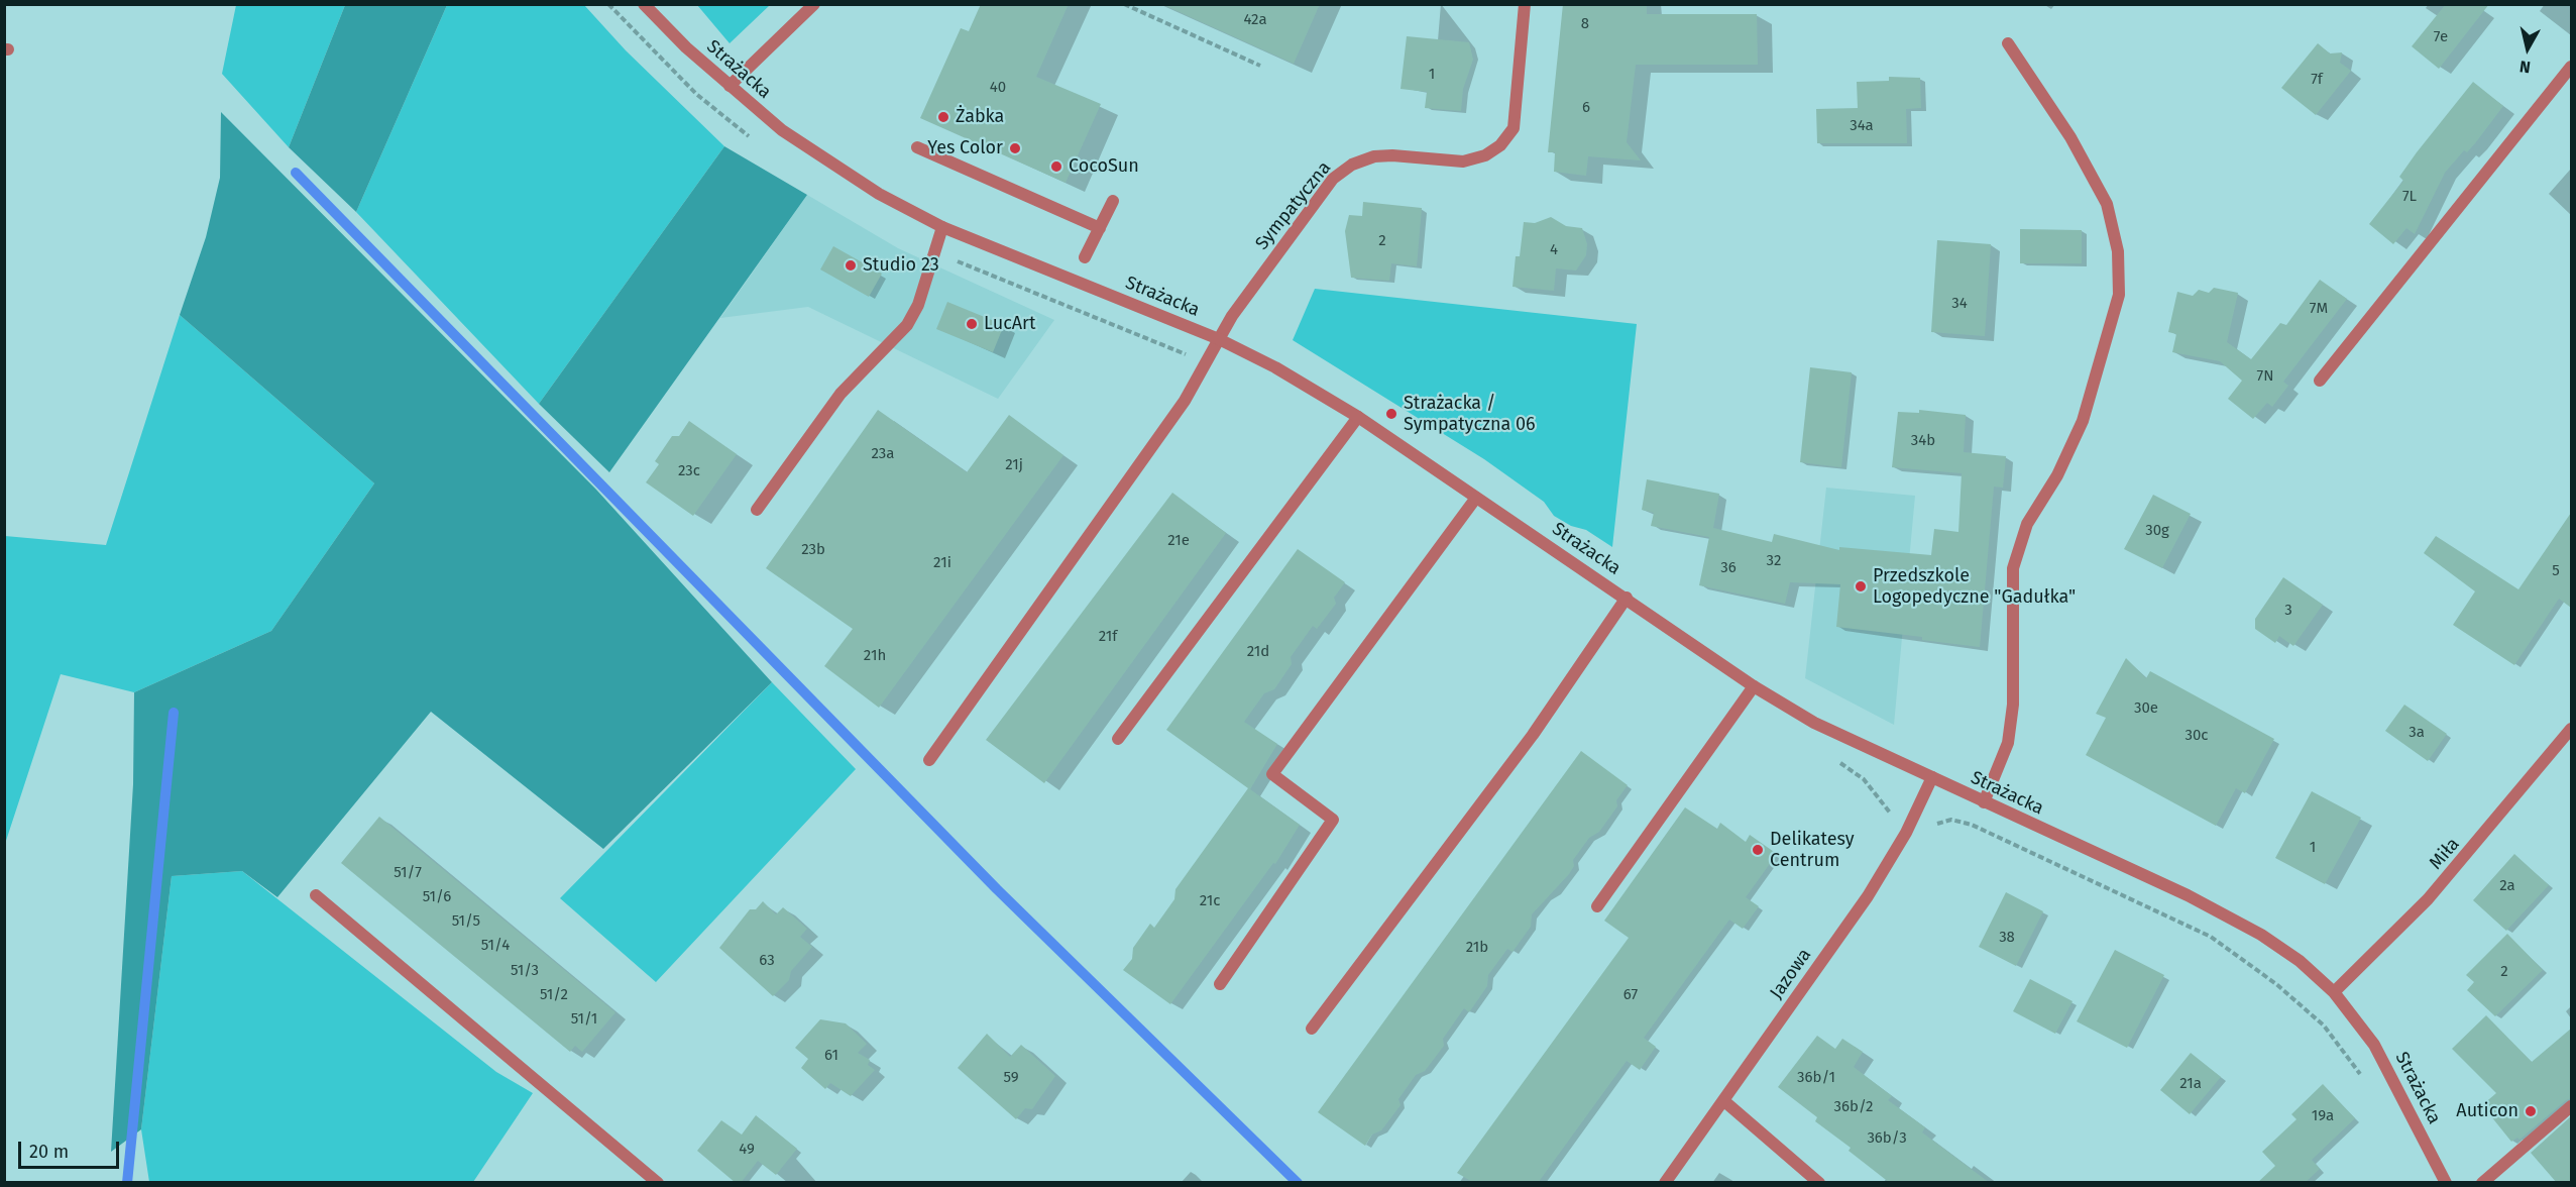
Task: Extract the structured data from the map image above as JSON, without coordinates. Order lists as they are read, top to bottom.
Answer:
{
  "streets": {
    "street": [
      "Strażacka",
      "Sympatyczna",
      "Miła",
      "Jazowa"
    ]
  },
  "crossings": [
    ["Strażacka", "Sympatyczna"],
    ["Strażacka", "Miła"],
    ["Strażacka", "Jazowa"]
  ],
  "places": [
    "Żabka",
    "Yes Color",
    "CocoSun",
    "Studio 23",
    "LucArt",
    "Strażacka / Sympatyczna 06",
    "Przedszkole Logopedyczne \"Gadułka\"",
    "Delikatesy Centrum",
    "Auticon"
  ],
  "house_numbers": [
    "42a",
    "8",
    "7e",
    "1",
    "7f",
    "40",
    "6",
    "34a",
    "7L",
    "2",
    "4",
    "34",
    "7M",
    "7N",
    "34b",
    "23a",
    "21j",
    "23c",
    "30g",
    "21e",
    "23b",
    "32",
    "21i",
    "36",
    "5",
    "3",
    "21f",
    "21d",
    "21h",
    "30e",
    "3a",
    "30c",
    "1",
    "51/7",
    "2a",
    "51/6",
    "21c",
    "51/5",
    "38",
    "51/4",
    "21b",
    "63",
    "51/3",
    "2",
    "51/2",
    "67",
    "51/1",
    "61",
    "59",
    "36b/1",
    "21a",
    "36b/2",
    "19a",
    "36b/3",
    "49"
  ],
  "scale_bar": "20 m",
  "north": "bottom"
}
